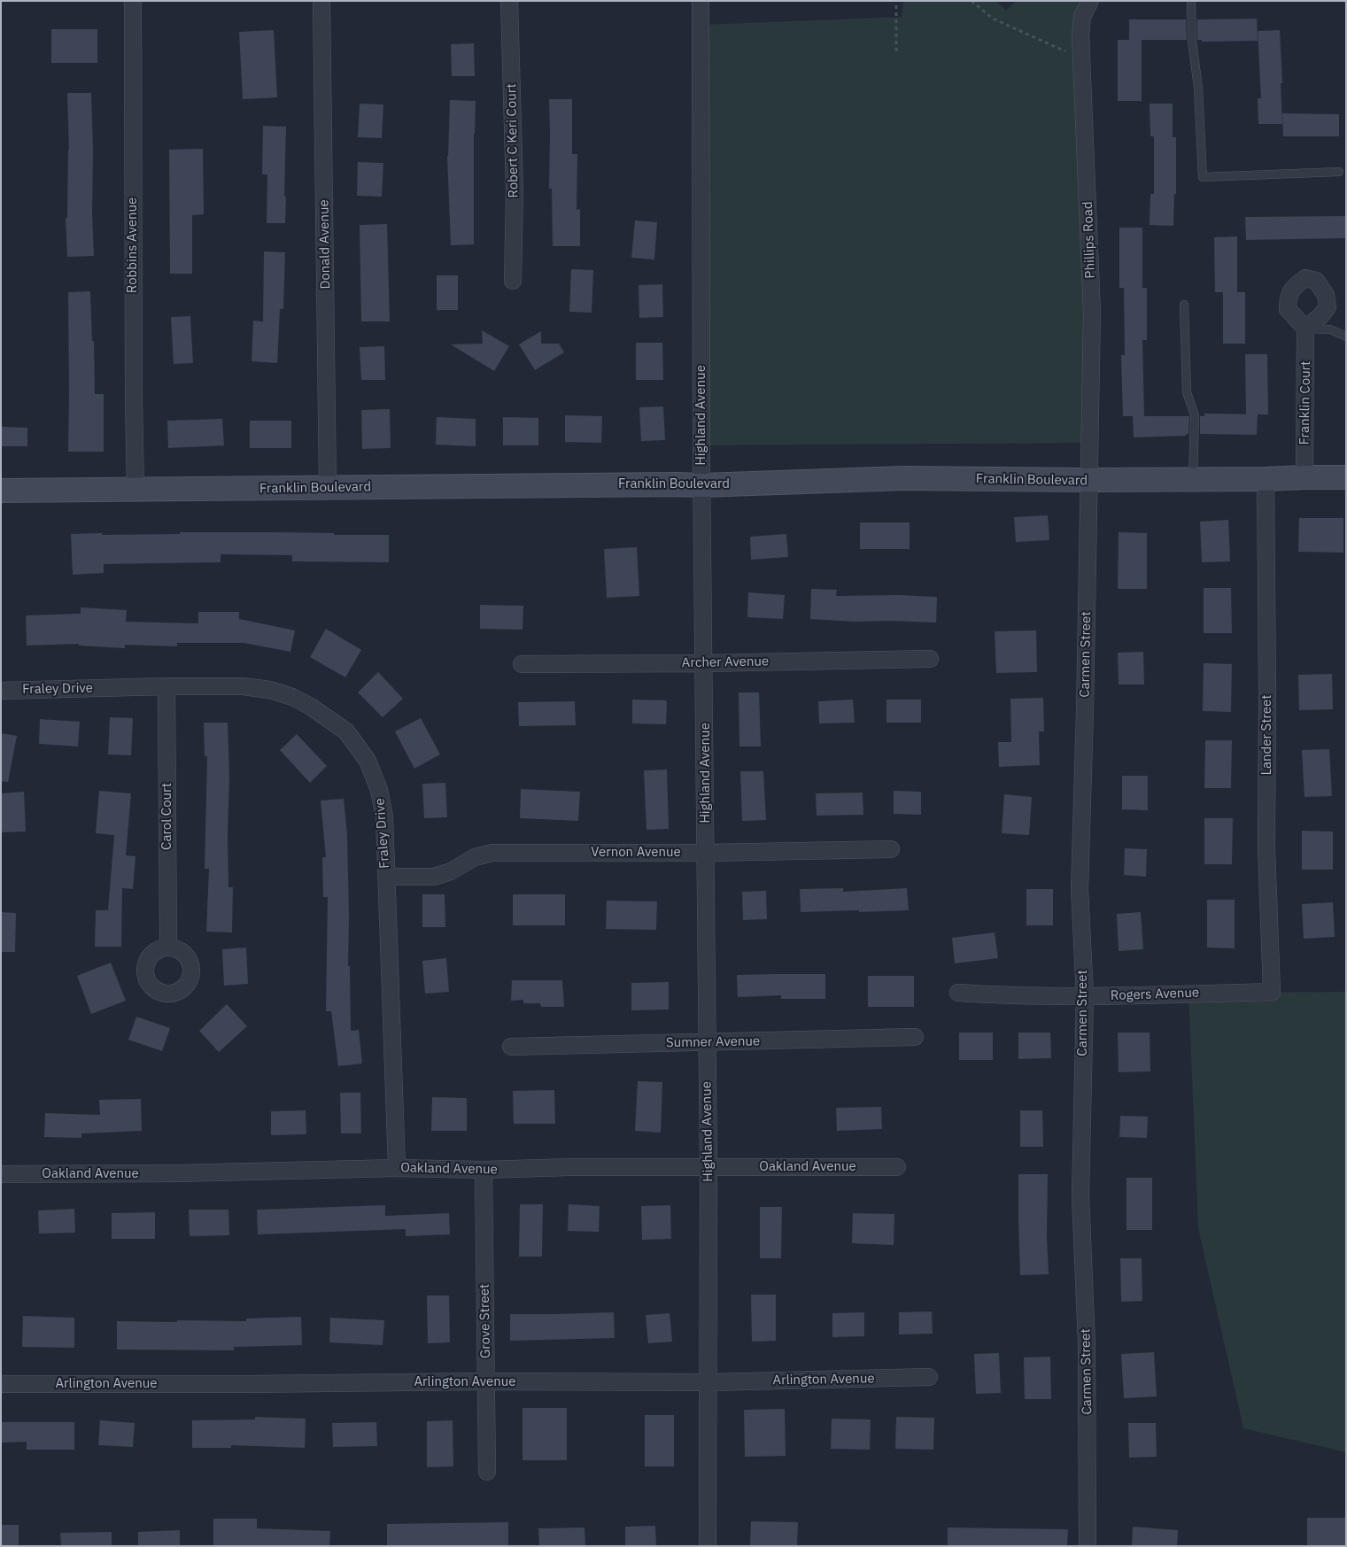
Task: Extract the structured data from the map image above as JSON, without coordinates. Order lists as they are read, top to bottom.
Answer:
{
  "streets": {
    "street": [
      "Robert C Keri Court",
      "Phillips Road",
      "Donald Avenue",
      "Robbins Avenue",
      "Franklin Court",
      "Highland Avenue",
      "Franklin Boulevard",
      "Carmen Street",
      "Archer Avenue",
      "Fraley Drive",
      "Lander Street",
      "Carol Court",
      "Vernon Avenue",
      "Rogers Avenue",
      "Sumner Avenue",
      "Oakland Avenue",
      "Grove Street",
      "Arlington Avenue"
    ]
  },
  "crossings": [
    ["Phillips Road", "Franklin Boulevard"],
    ["Phillips Road", "Carmen Street"],
    ["Donald Avenue", "Franklin Boulevard"],
    ["Robbins Avenue", "Franklin Boulevard"],
    ["Franklin Court", "Franklin Boulevard"],
    ["Highland Avenue", "Franklin Boulevard"],
    ["Highland Avenue", "Archer Avenue"],
    ["Highland Avenue", "Vernon Avenue"],
    ["Highland Avenue", "Sumner Avenue"],
    ["Highland Avenue", "Oakland Avenue"],
    ["Highland Avenue", "Arlington Avenue"],
    ["Franklin Boulevard", "Carmen Street"],
    ["Franklin Boulevard", "Lander Street"],
    ["Carmen Street", "Rogers Avenue"],
    ["Fraley Drive", "Carol Court"],
    ["Fraley Drive", "Vernon Avenue"],
    ["Fraley Drive", "Oakland Avenue"],
    ["Lander Street", "Rogers Avenue"],
    ["Oakland Avenue", "Grove Street"],
    ["Grove Street", "Arlington Avenue"]
  ]
}
